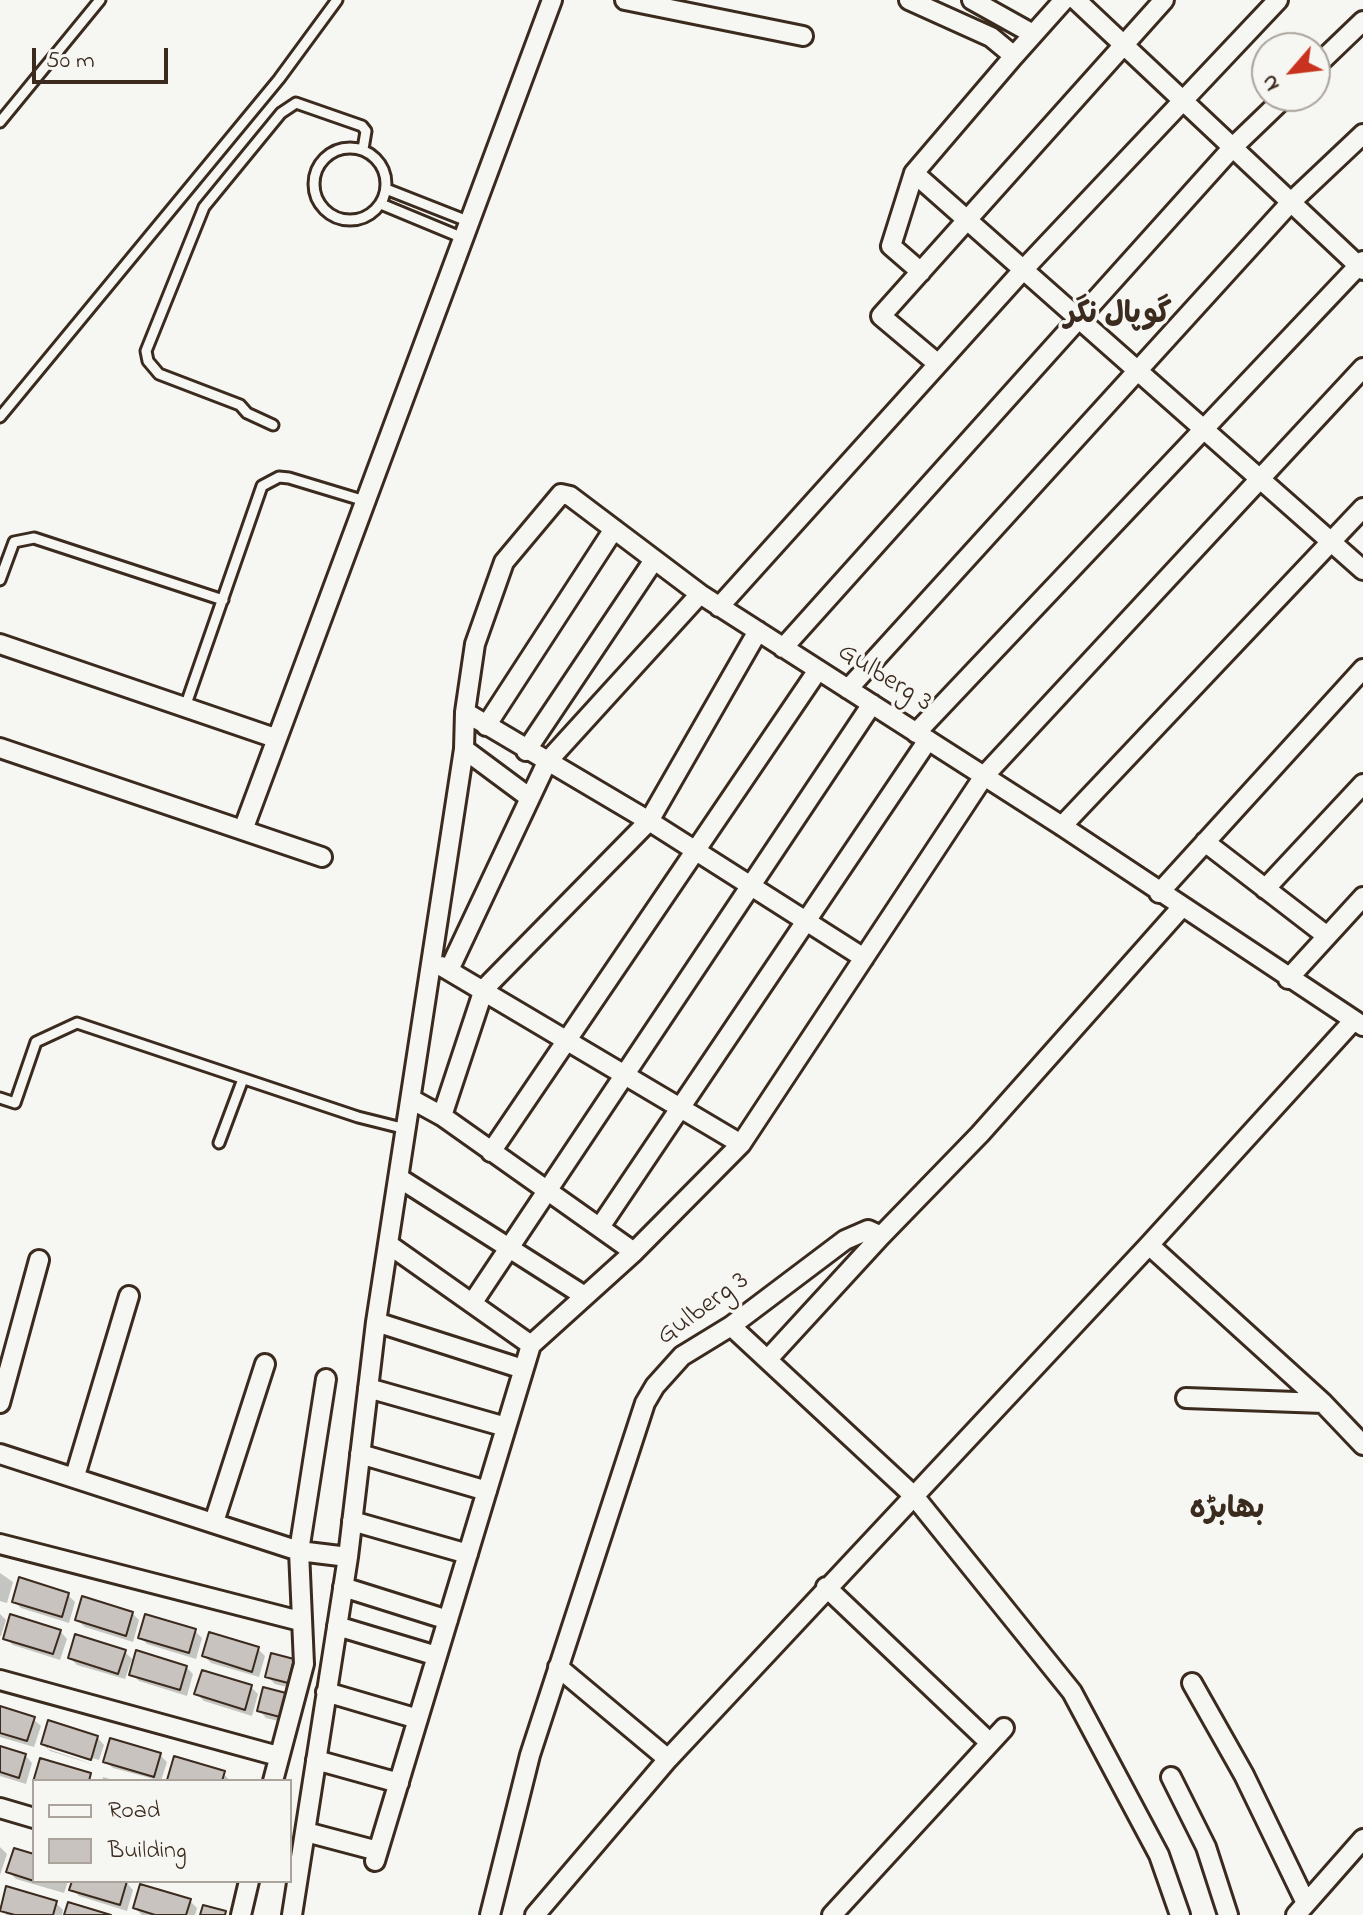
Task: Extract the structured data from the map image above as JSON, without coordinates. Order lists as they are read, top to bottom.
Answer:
{
  "streets": {
    "street": ["Gulberg 3"]
  },
  "districts": ["گوپال نگر", "بھابڑہ"],
  "legend": ["Road", "Building"],
  "scale_bar": "50 m",
  "north": "bottom left"
}
